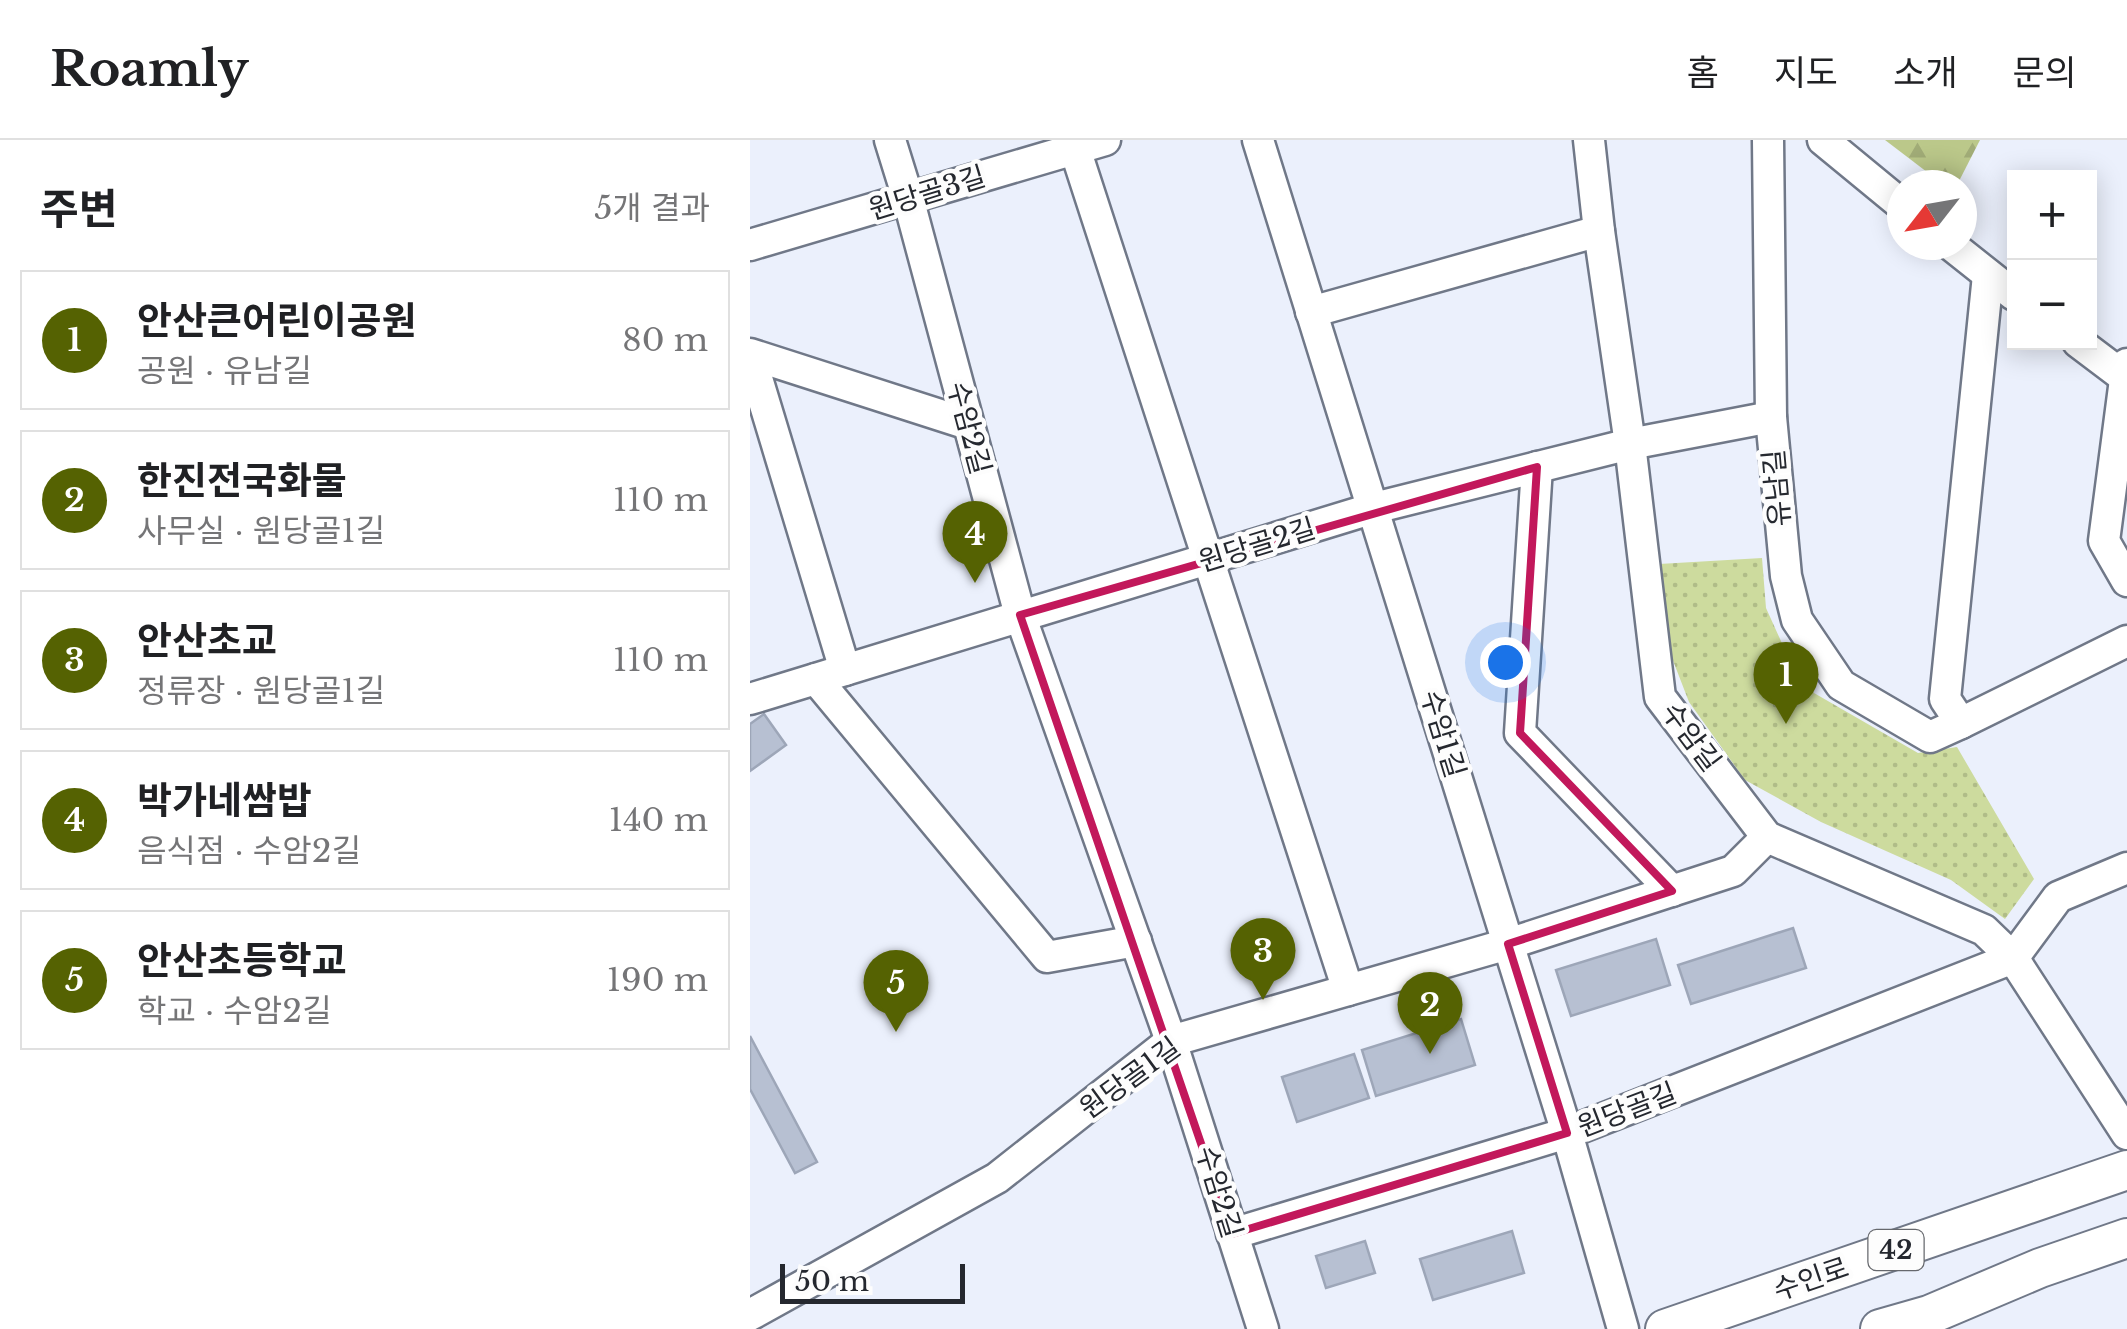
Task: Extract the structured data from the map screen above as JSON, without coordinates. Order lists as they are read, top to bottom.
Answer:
{
  "streets": {
    "main road": ["42", "수인로"],
    "street": [
      "원당골3길",
      "수암2길",
      "유남길",
      "원당골2길",
      "수암1길",
      "수암길",
      "원당골1길",
      "원당골길"
    ]
  },
  "crossings": [
    ["원당골3길", "수암2길"],
    ["수암2길", "원당골2길"],
    ["수암2길", "원당골1길"],
    ["수암2길", "원당골길"],
    ["유남길", "원당골2길"],
    ["원당골2길", "수암1길"],
    ["원당골2길", "수암길"],
    ["수암1길", "원당골1길"],
    ["수암1길", "원당골길"],
    ["수암길", "원당골1길"],
    ["수암길", "원당골길"]
  ],
  "scale_bar": "50 m",
  "north": "bottom left",
  "page": {
    "header": "Roamly",
    "nav": [
      "홈",
      "지도",
      "소개",
      "문의"
    ],
    "heading": ["주변", "5개 결과"],
    "map_buttons": ["+", "−"],
    "list": [
      {
        "mark": "1",
        "name": "안산큰어린이공원",
        "note": "공원 · 유남길",
        "value": "80 m"
      },
      {
        "mark": "2",
        "name": "한진전국화물",
        "note": "사무실 · 원당골1길",
        "value": "110 m"
      },
      {
        "mark": "3",
        "name": "안산초교",
        "note": "정류장 · 원당골1길",
        "value": "110 m"
      },
      {
        "mark": "4",
        "name": "박가네쌈밥",
        "note": "음식점 · 수암2길",
        "value": "140 m"
      },
      {
        "mark": "5",
        "name": "안산초등학교",
        "note": "학교 · 수암2길",
        "value": "190 m"
      }
    ],
    "pins": [
      "4",
      "1",
      "3",
      "5",
      "2"
    ],
    "scale": "50 m"
  }
}
